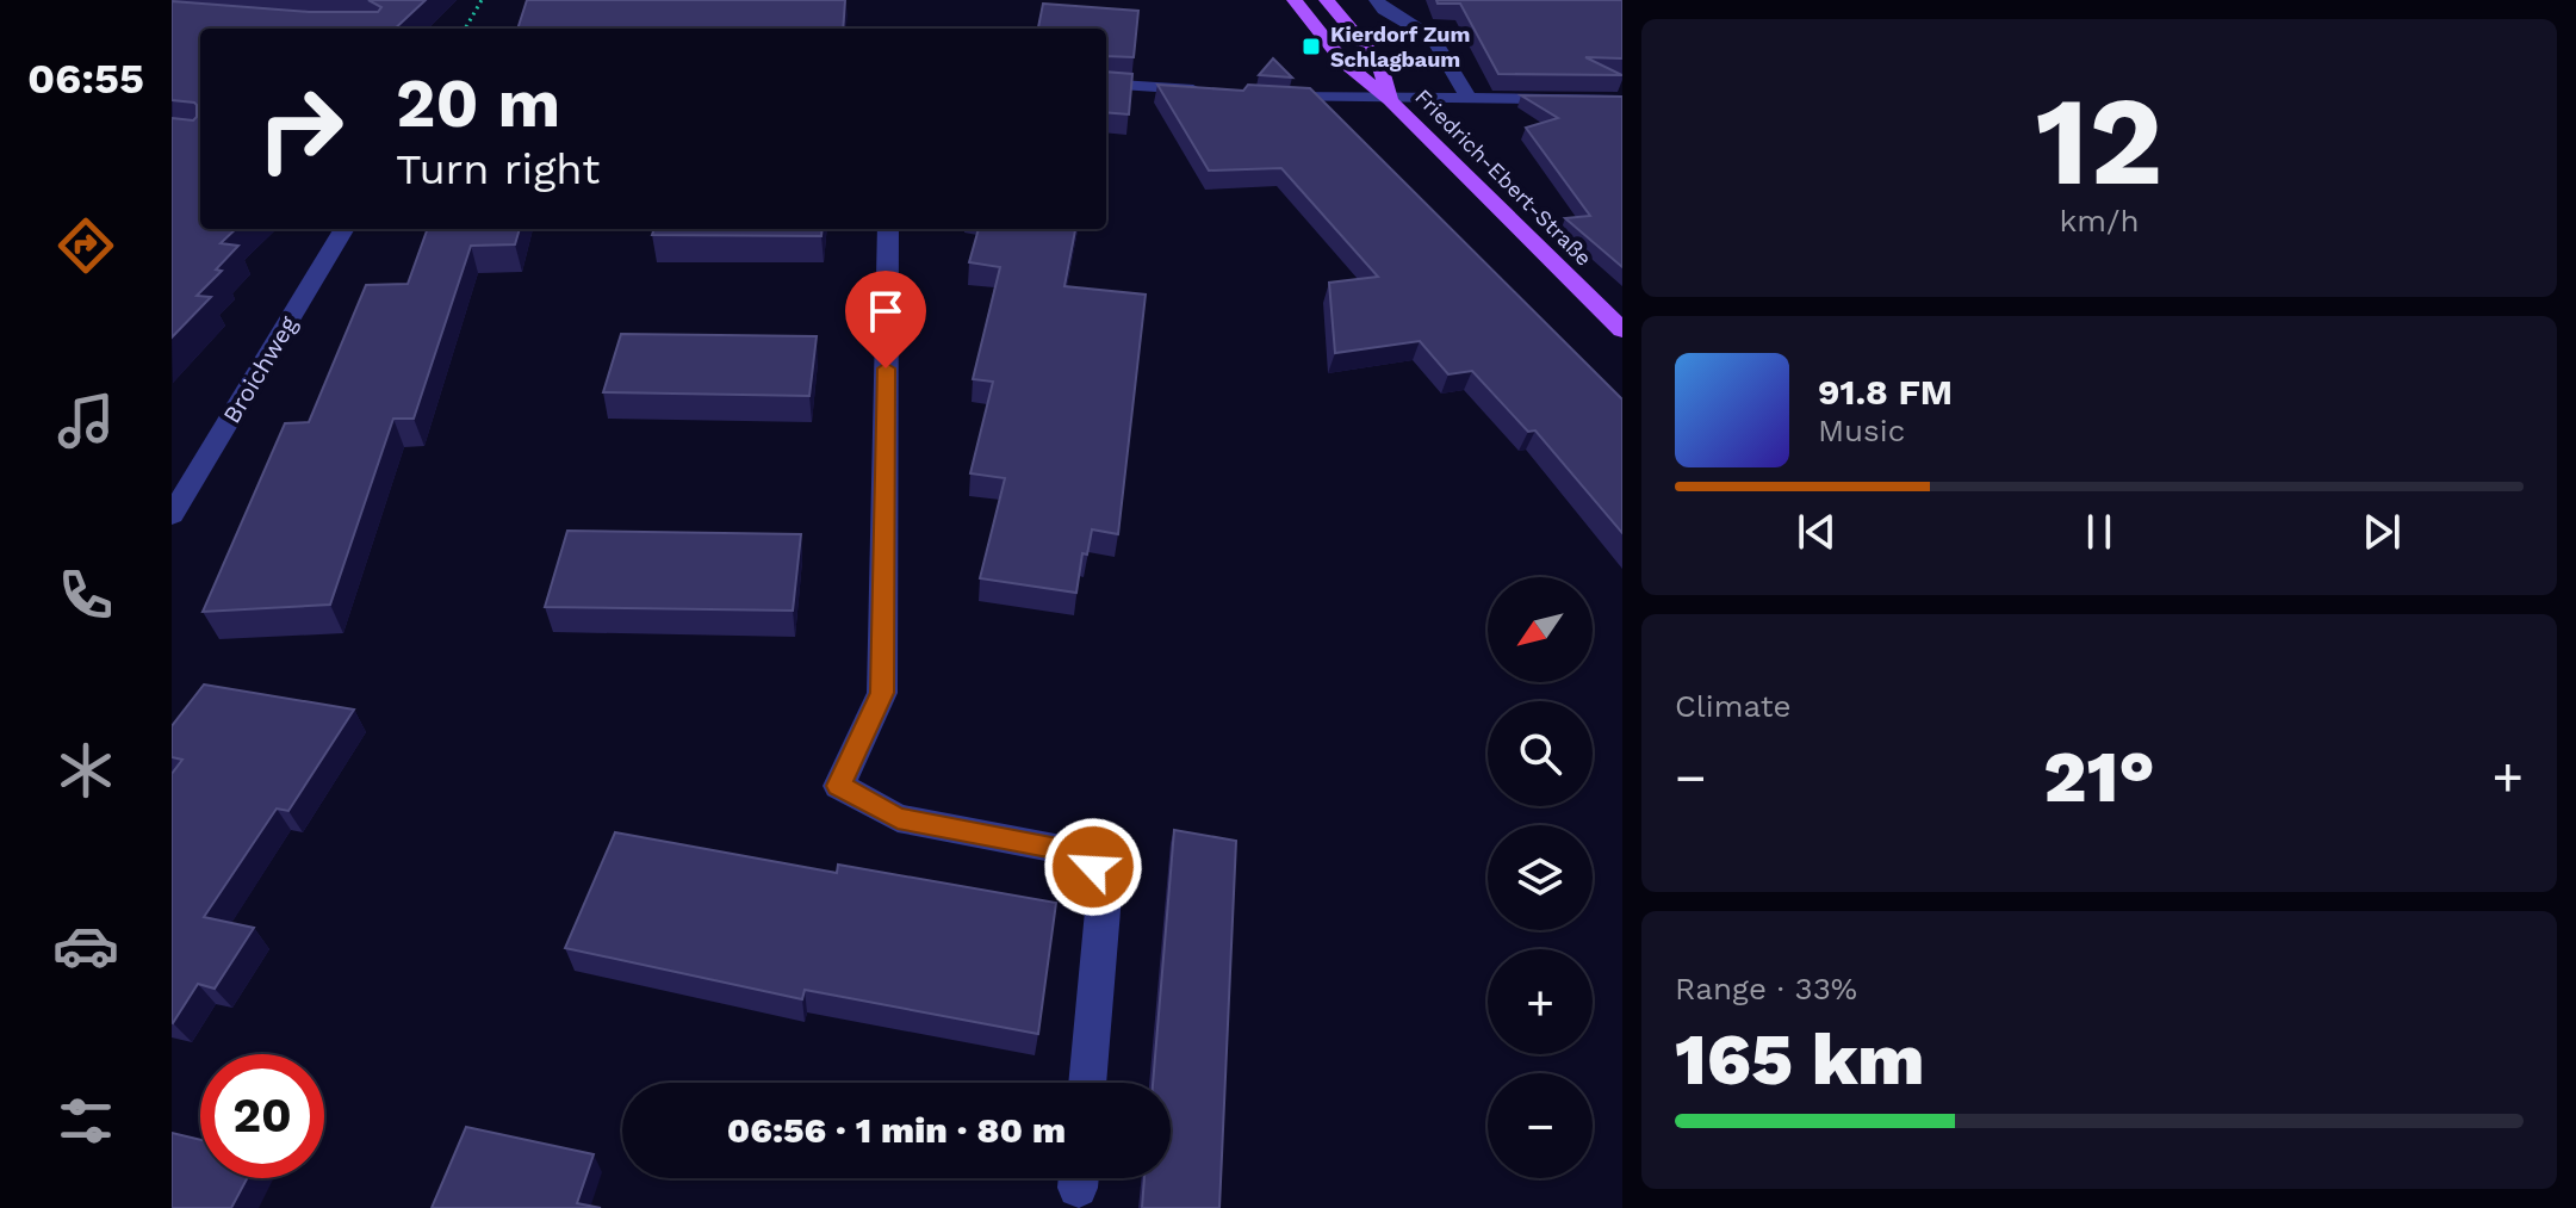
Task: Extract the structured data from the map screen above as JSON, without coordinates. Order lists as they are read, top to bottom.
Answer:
{
  "streets": {
    "main road": ["Friedrich-Ebert-Straße"],
    "street": ["Broichweg"]
  },
  "places": {
    "transit": ["Kierdorf Zum Schlagbaum"]
  },
  "north": "bottom left",
  "page": {
    "tabs": "06:55",
    "tile": [
      ["12", "km/h"],
      "Climate",
      ["Range · 33%", "165 km"]
    ],
    "turn": ["20 m", "Turn right"],
    "song": ["91.8 FM", "Music"],
    "map_buttons": ["+", "−"],
    "heat": ["−", "21°", "+"],
    "limit": "20",
    "trip": "06:56 · 1 min · 80 m"
  }
}
